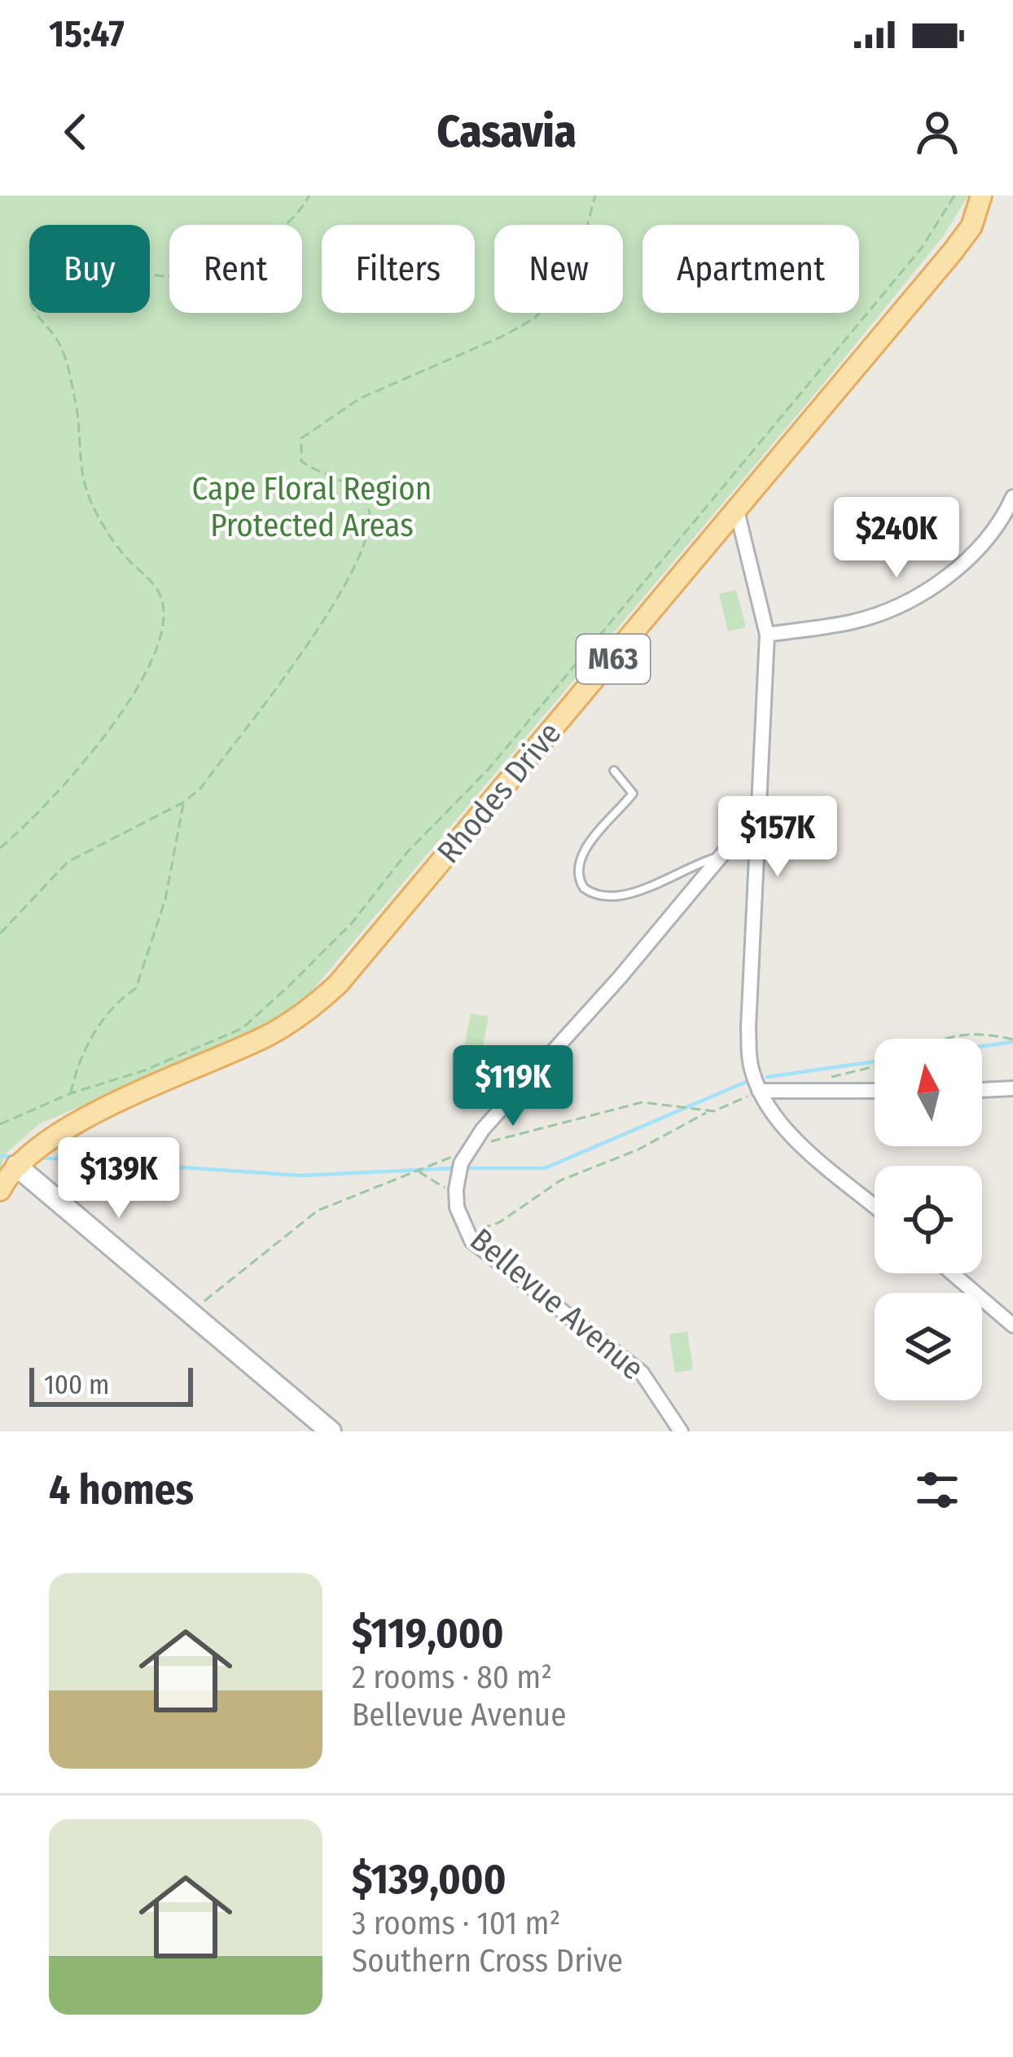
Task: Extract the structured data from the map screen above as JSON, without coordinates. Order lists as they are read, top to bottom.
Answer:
{
  "streets": {
    "main road": ["M63", "Rhodes Drive"],
    "street": ["Bellevue Avenue"]
  },
  "parks": ["Cape Floral Region Protected Areas"],
  "scale_bar": "100 m",
  "north": "top",
  "page": {
    "status": "15:47",
    "header": "Casavia",
    "chip": [
      "Buy",
      "Rent",
      "Filters",
      "New",
      "Apartment"
    ],
    "price": [
      "$240K",
      "$157K",
      "$119K",
      "$139K"
    ],
    "scale": "100 m",
    "heading": "4 homes",
    "list": [
      {
        "name": "$119,000",
        "note": "2 rooms · 80 m² · Bellevue Avenue"
      },
      {
        "name": "$139,000",
        "note": "3 rooms · 101 m² · Southern Cross Drive"
      }
    ]
  }
}
